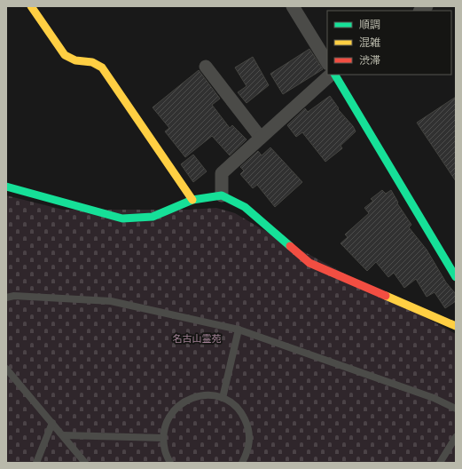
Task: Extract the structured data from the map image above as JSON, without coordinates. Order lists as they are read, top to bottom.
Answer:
{
  "parks": ["名古山霊苑"],
  "legend": ["順調", "混雑", "渋滞"]
}
